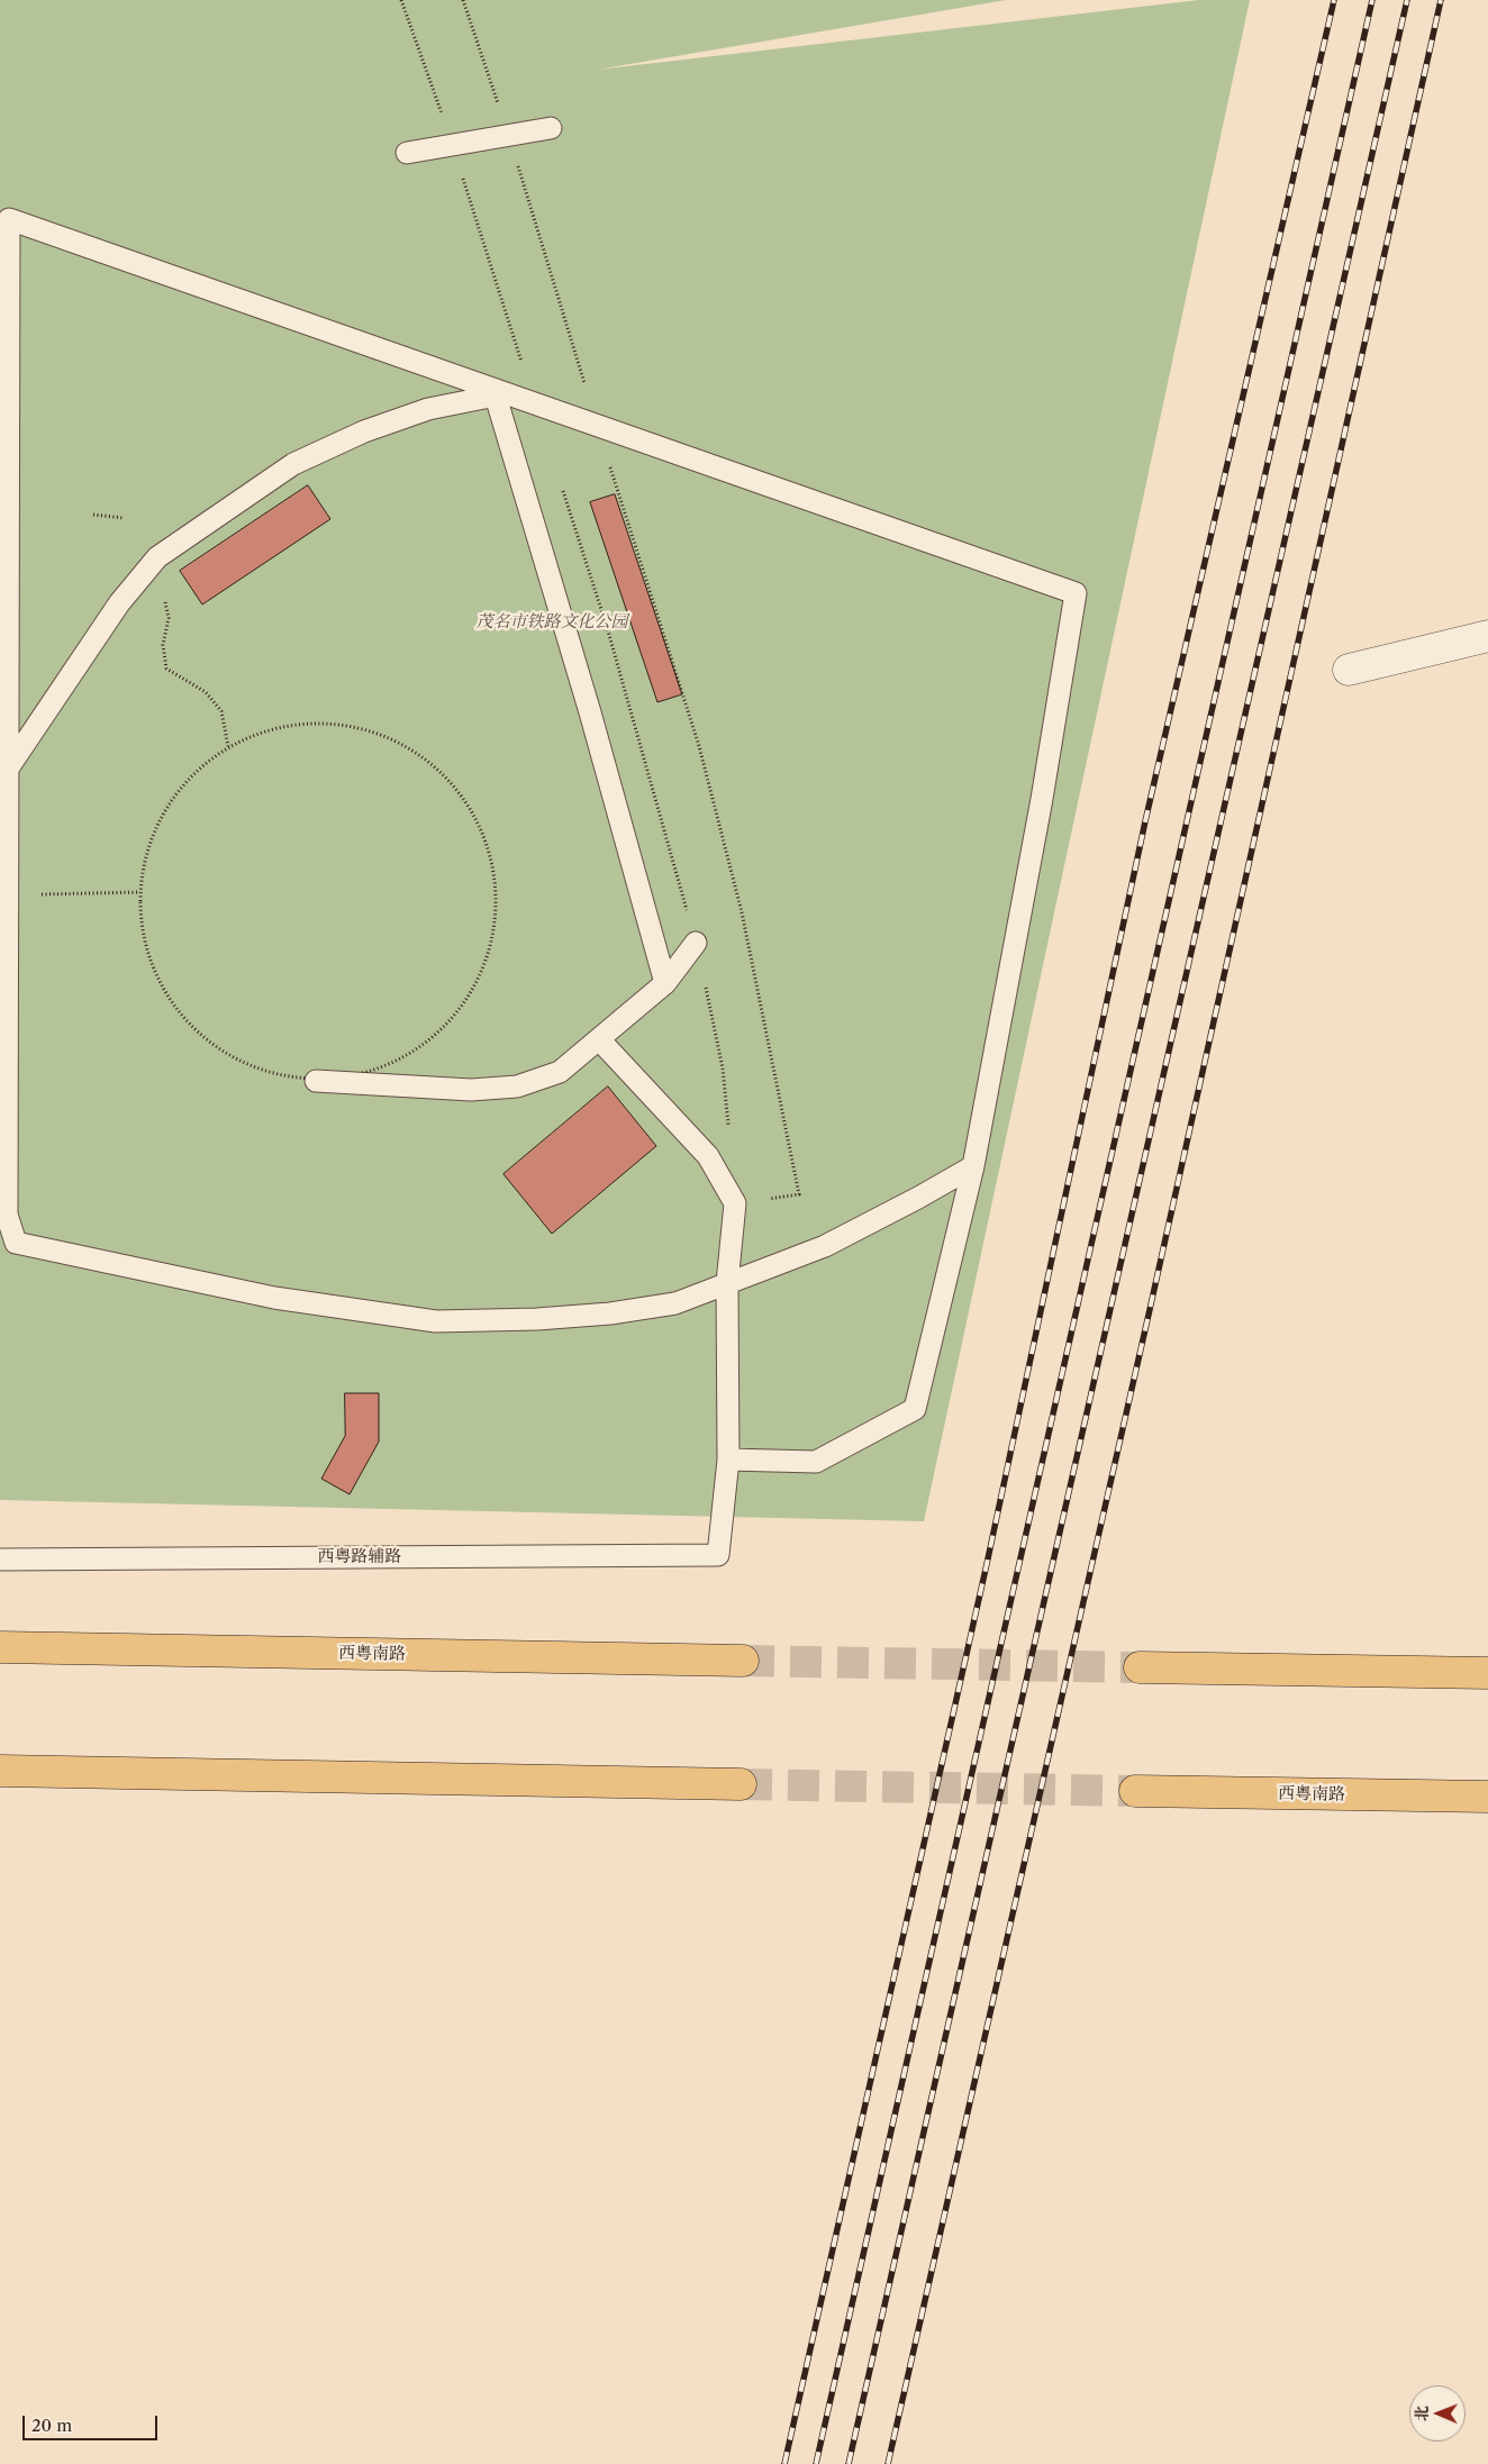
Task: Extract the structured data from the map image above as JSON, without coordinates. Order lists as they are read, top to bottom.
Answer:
{
  "streets": {
    "main road": ["西粤南路"],
    "lane": ["西粤路辅路"]
  },
  "parks": ["茂名市铁路文化公园"],
  "scale_bar": "20 m",
  "north": "left"
}
